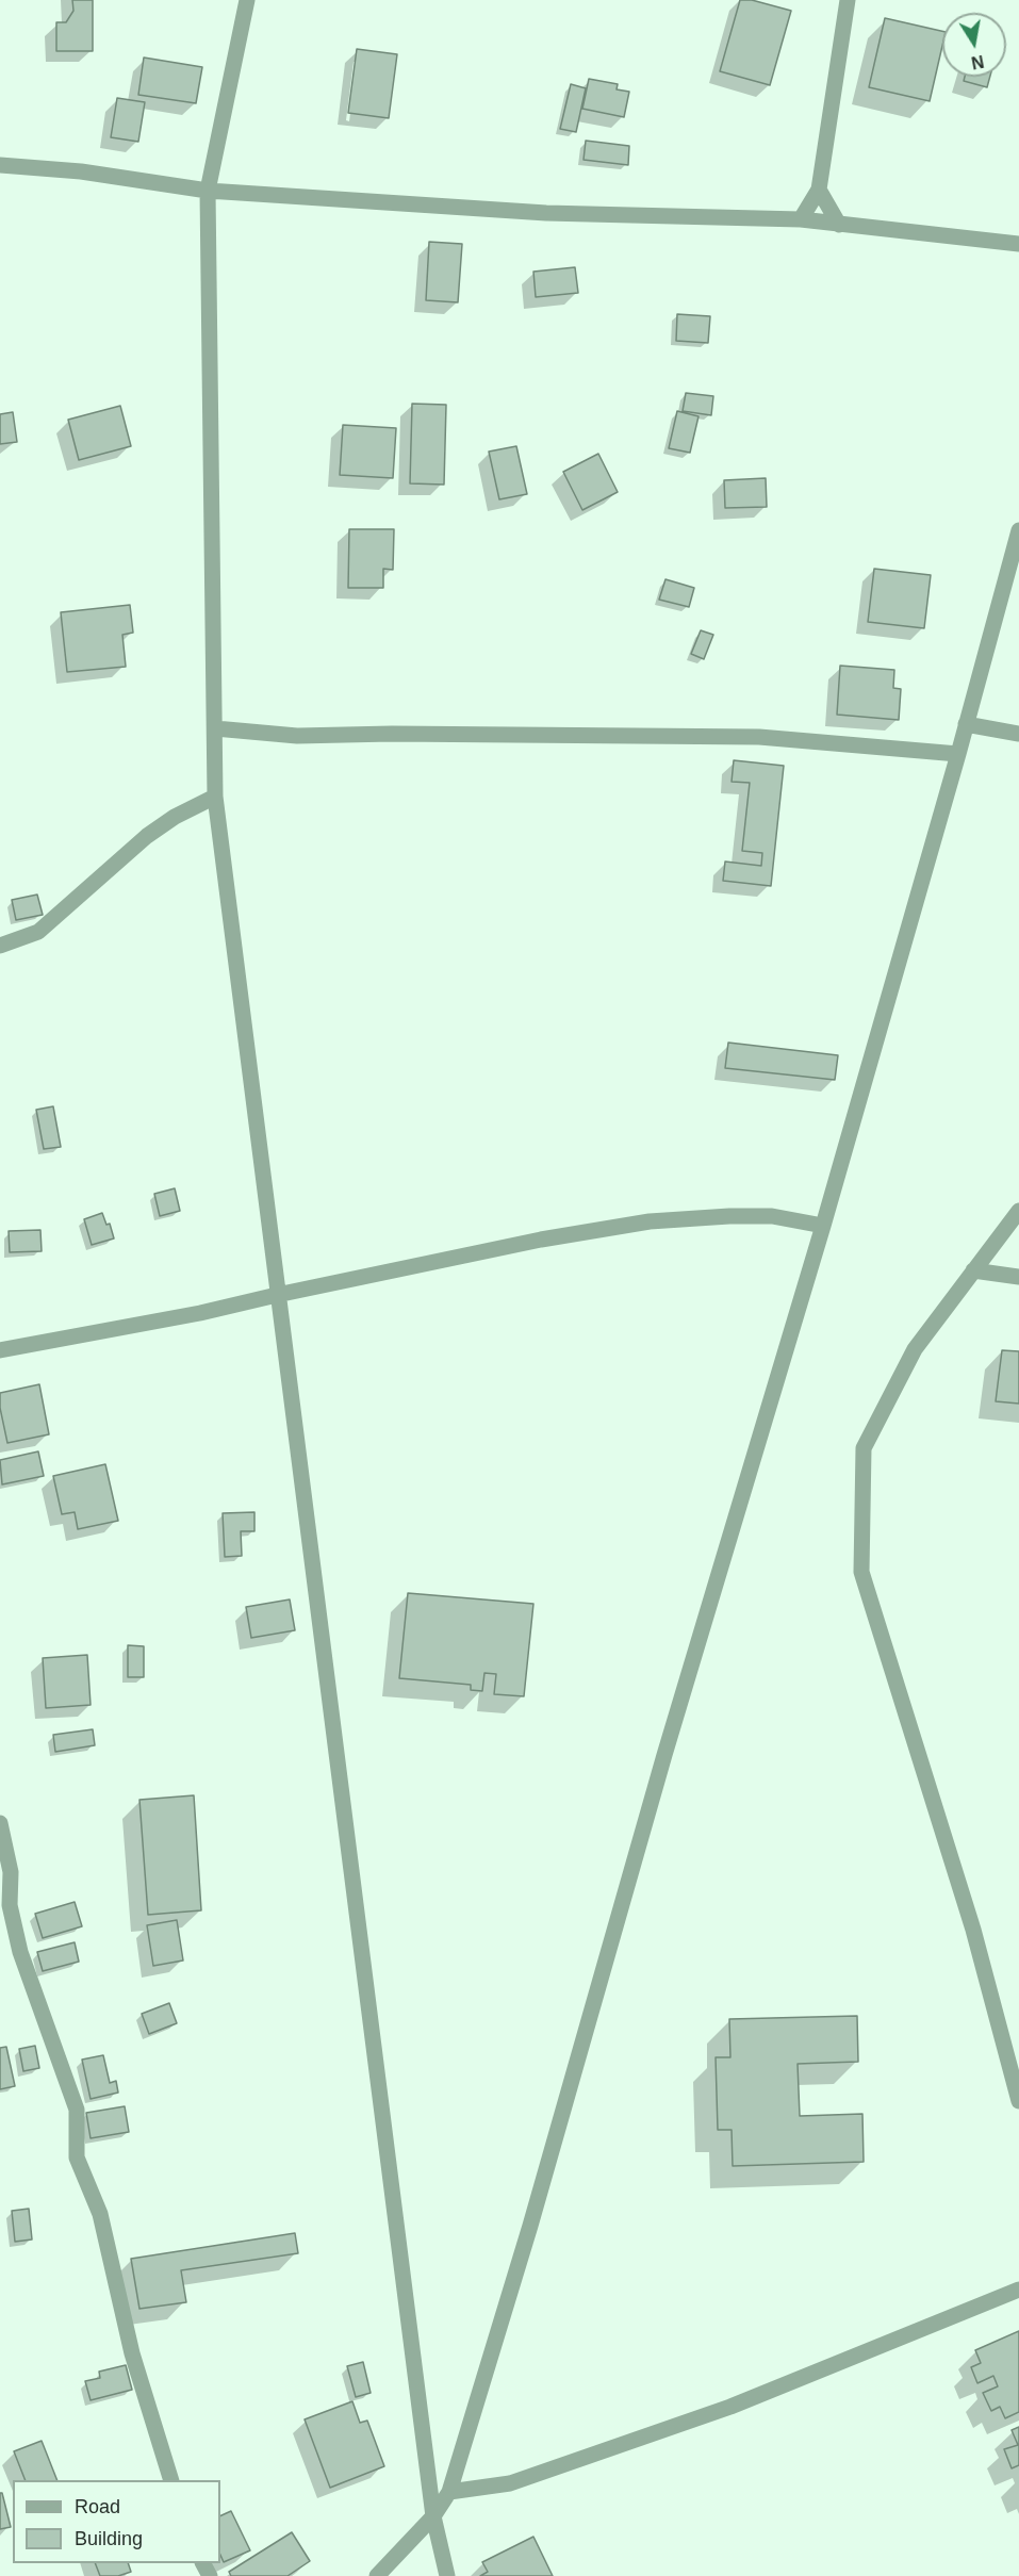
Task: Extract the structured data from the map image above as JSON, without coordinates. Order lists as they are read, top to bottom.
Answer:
{
  "legend": ["Road", "Building"],
  "north": "bottom"
}
